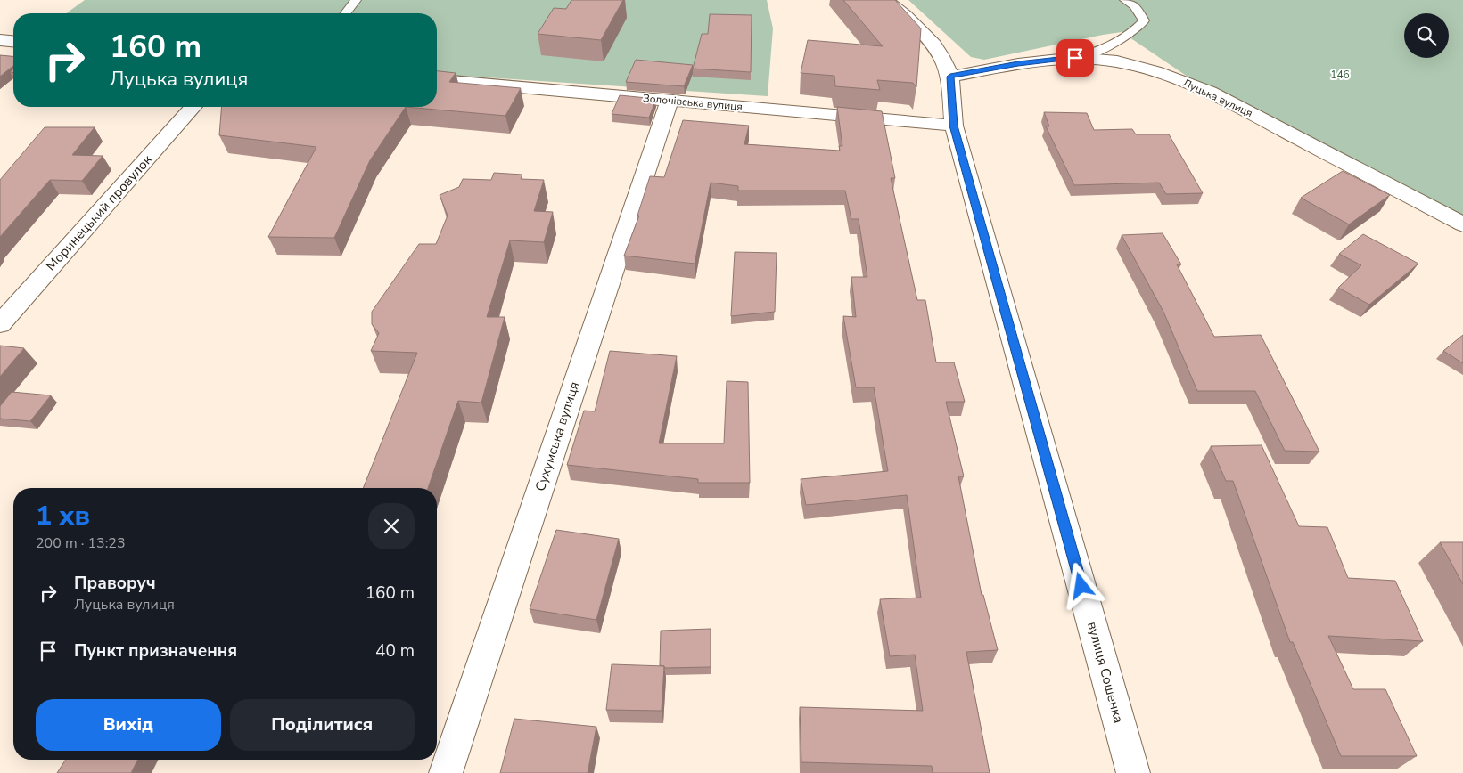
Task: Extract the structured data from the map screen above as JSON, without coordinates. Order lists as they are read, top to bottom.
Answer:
{
  "streets": {
    "street": [
      "Луцька вулиця",
      "Золочівська вулиця",
      "Моринецький провулок",
      "Сухумська вулиця",
      "вулиця Сошенка"
    ]
  },
  "crossings": [
    ["Луцька вулиця", "вулиця Сошенка"],
    ["Золочівська вулиця", "Сухумська вулиця"],
    ["Золочівська вулиця", "вулиця Сошенка"]
  ],
  "parks": ["146"],
  "page": {
    "turn": ["160 m", "Луцька вулиця"],
    "heading": ["1 хв", "200 m · 13:23"],
    "list": [
      {
        "name": "Праворуч",
        "note": "Луцька вулиця",
        "value": "160 m"
      },
      {
        "name": "Пункт призначення",
        "value": "40 m"
      }
    ],
    "buttons": ["Вихід", "Поділитися"]
  }
}
